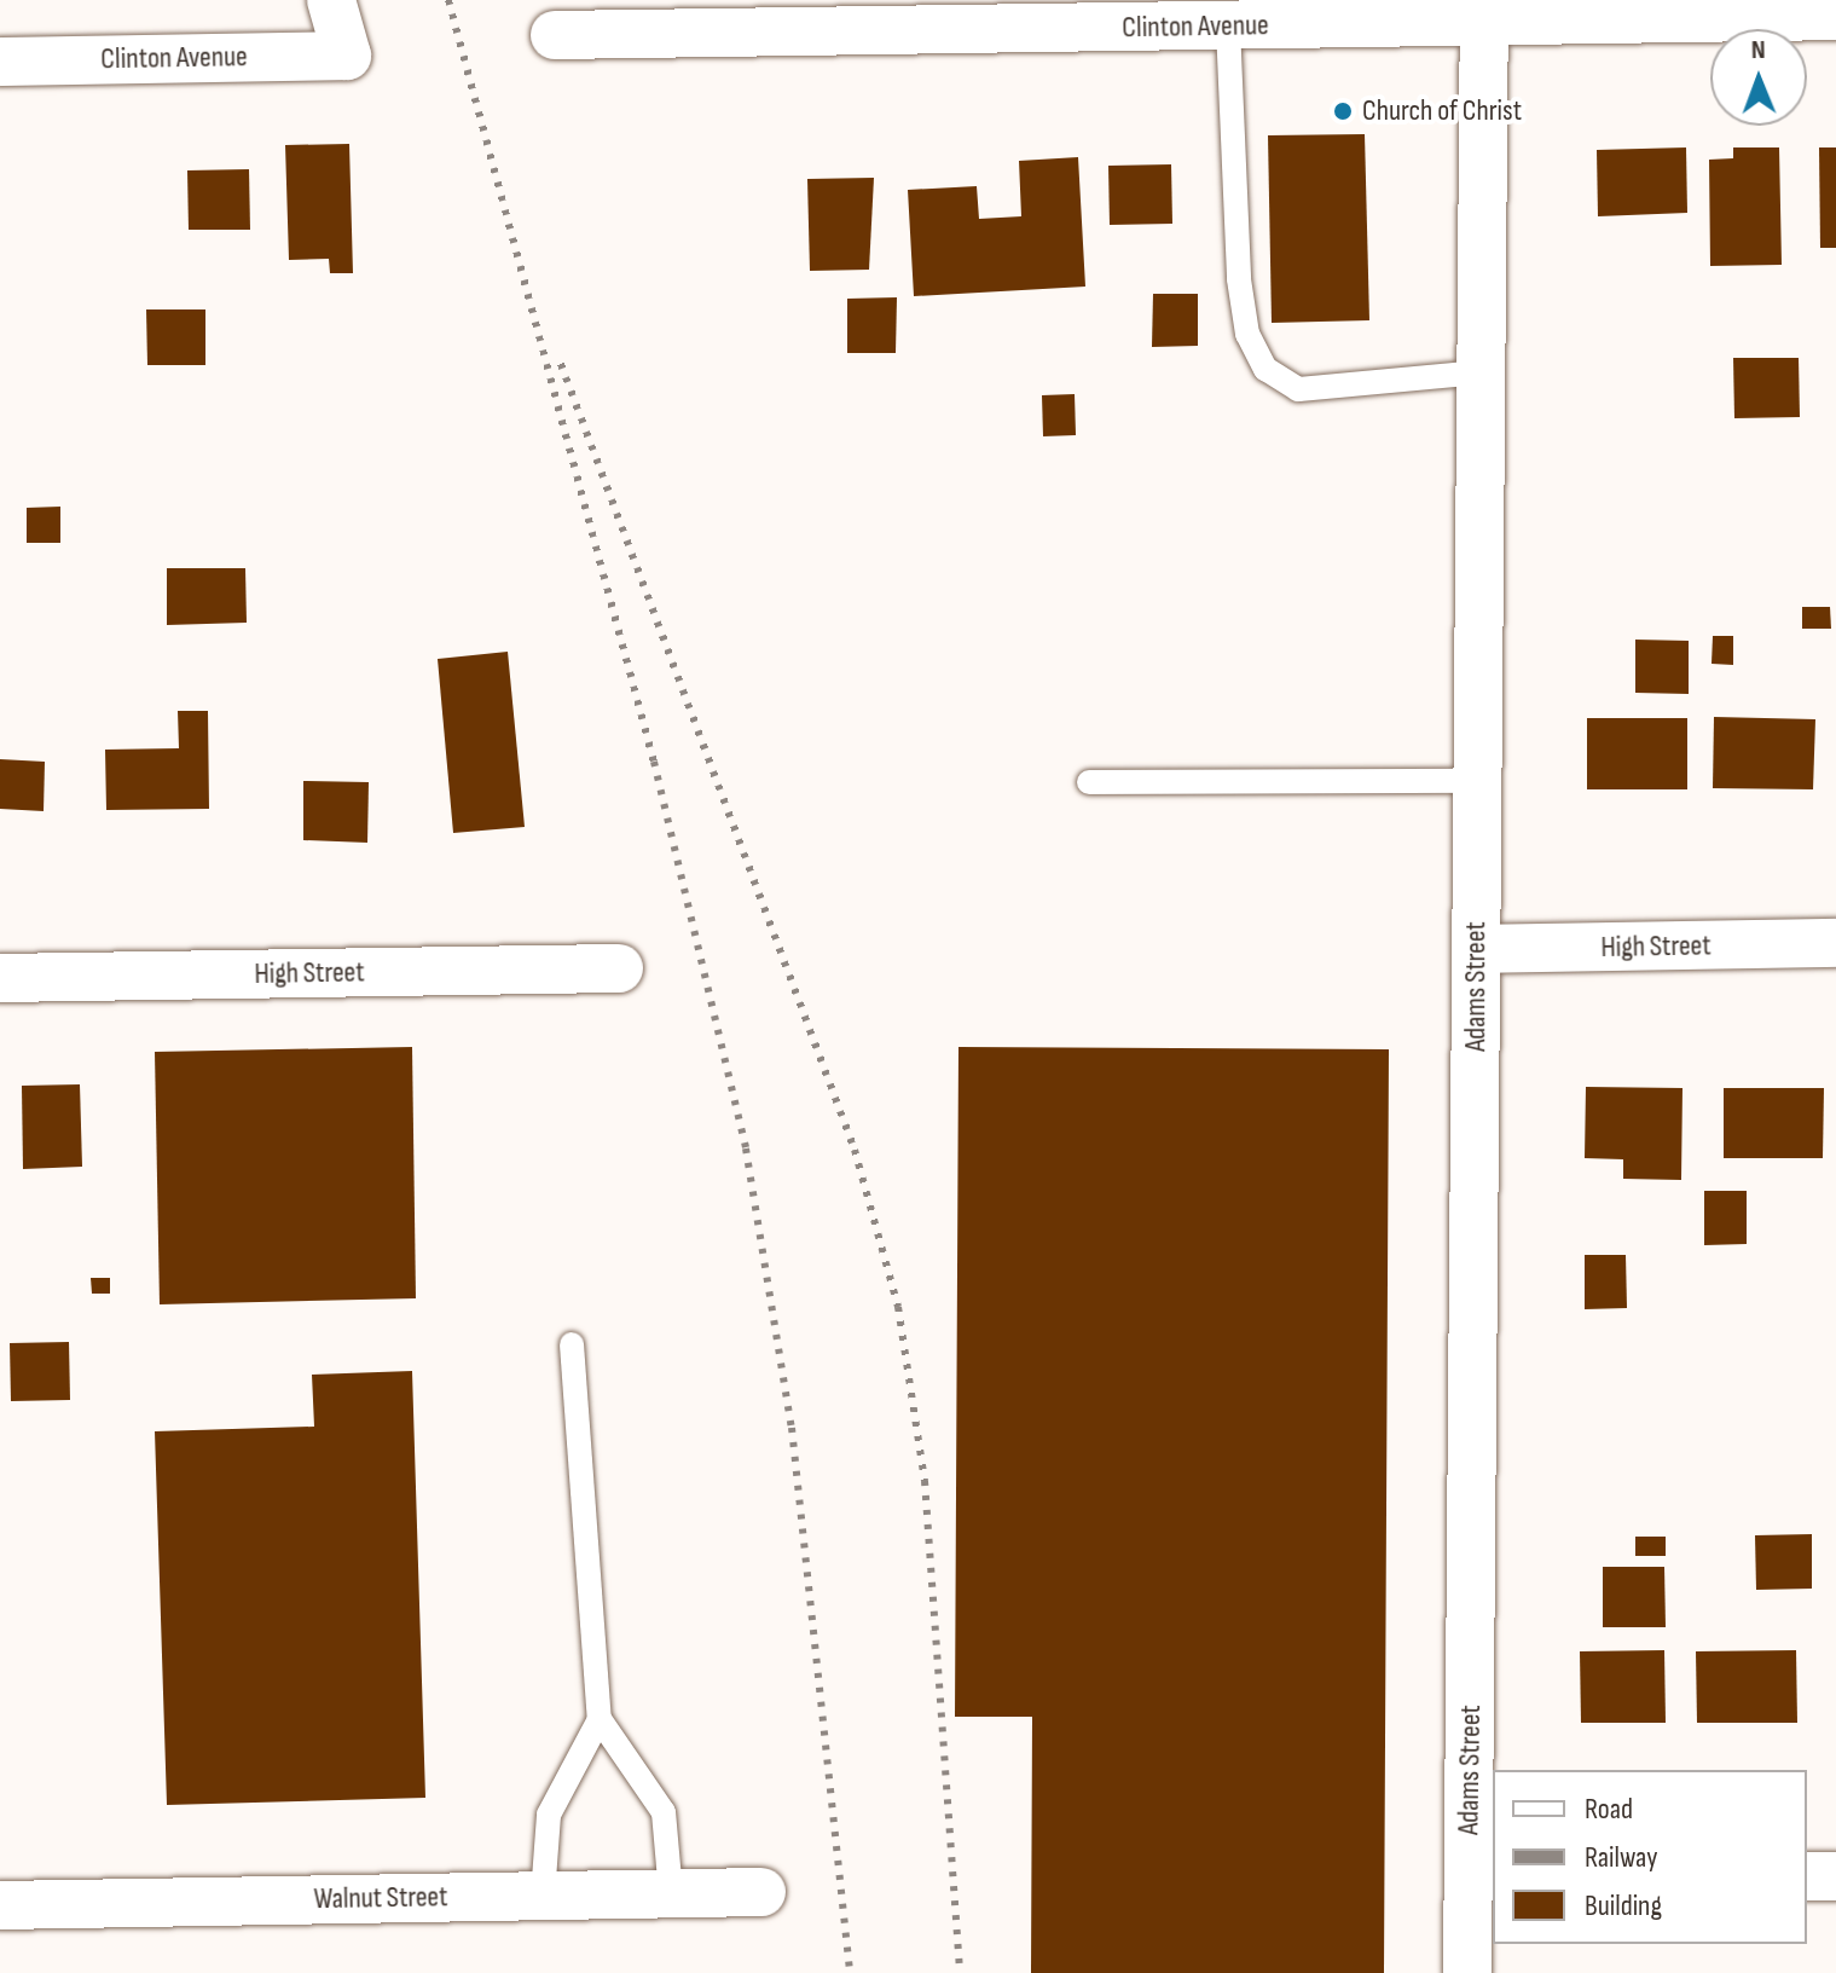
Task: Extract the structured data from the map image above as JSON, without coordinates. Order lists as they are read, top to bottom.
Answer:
{
  "streets": {
    "street": [
      "Clinton Avenue",
      "High Street",
      "Adams Street",
      "Walnut Street"
    ]
  },
  "crossings": [
    ["Clinton Avenue", "Adams Street"],
    ["High Street", "Adams Street"]
  ],
  "places": ["Church of Christ"],
  "legend": ["Road", "Railway", "Building"],
  "north": "top"
}
